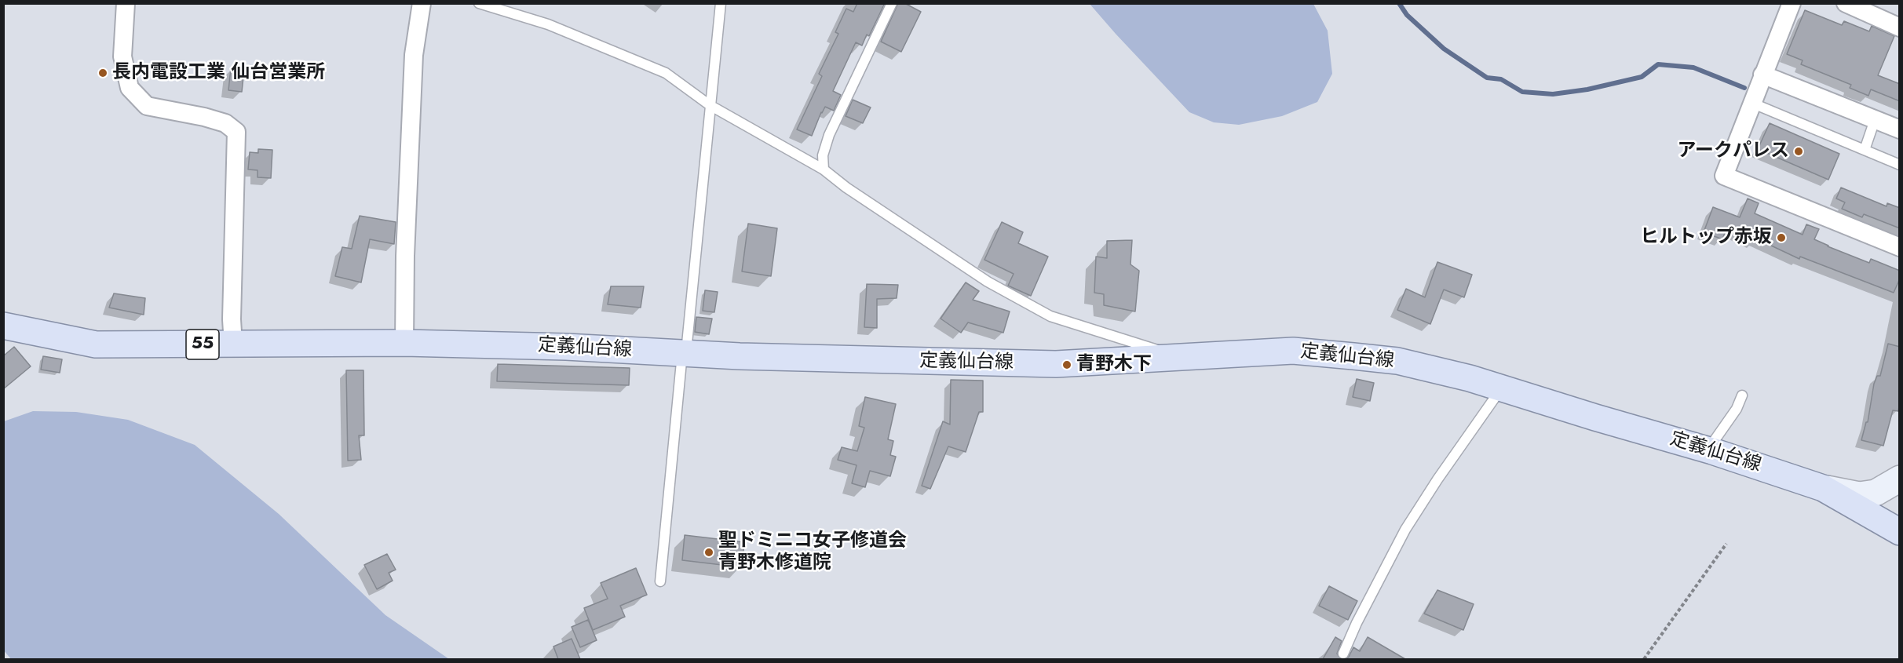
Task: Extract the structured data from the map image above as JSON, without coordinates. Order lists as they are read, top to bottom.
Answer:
{
  "streets": {
    "main road": ["55", "定義仙台線"]
  },
  "places": [
    "長内電設工業 仙台営業所",
    "アークパレス",
    "ヒルトップ赤坂",
    "青野木下",
    "聖ドミニコ女子修道会 青野木修道院"
  ]
}
